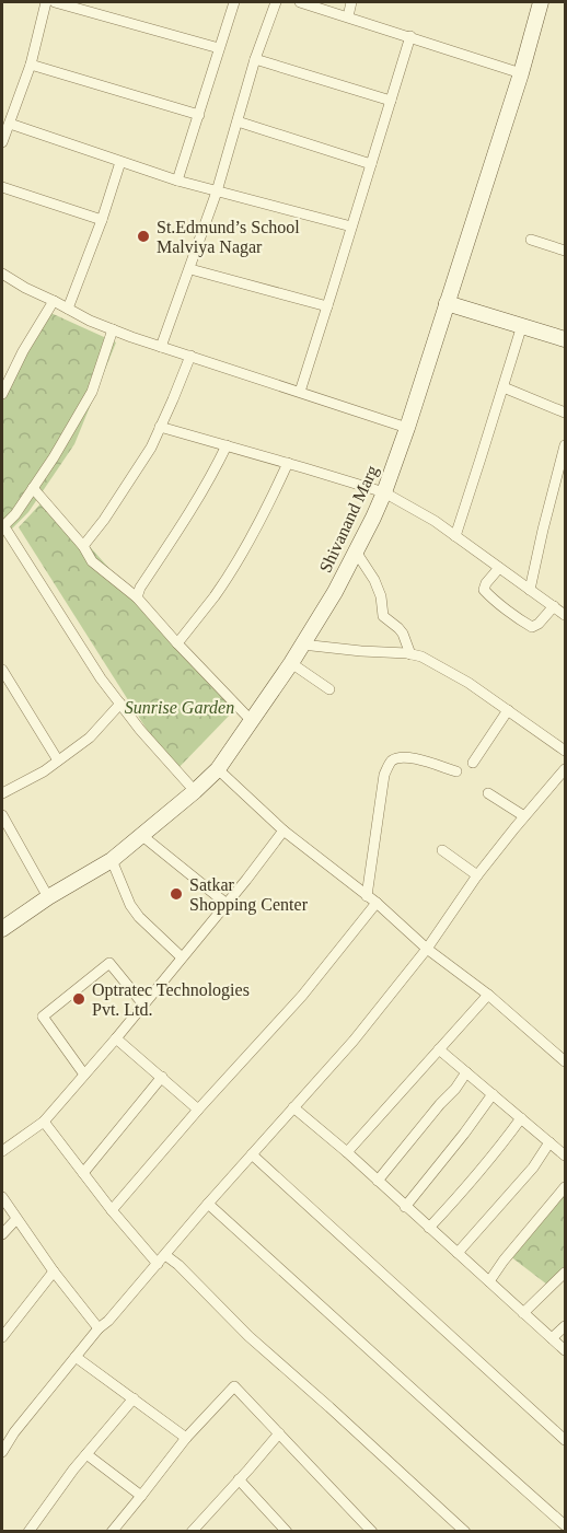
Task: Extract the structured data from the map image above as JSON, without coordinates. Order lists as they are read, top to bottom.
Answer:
{
  "streets": {
    "street": ["Shivanand Marg"]
  },
  "parks": ["Sunrise Garden"],
  "places": ["St.Edmund’s School Malviya Nagar", "Satkar Shopping Center", "Optratec Technologies Pvt. Ltd."]
}
